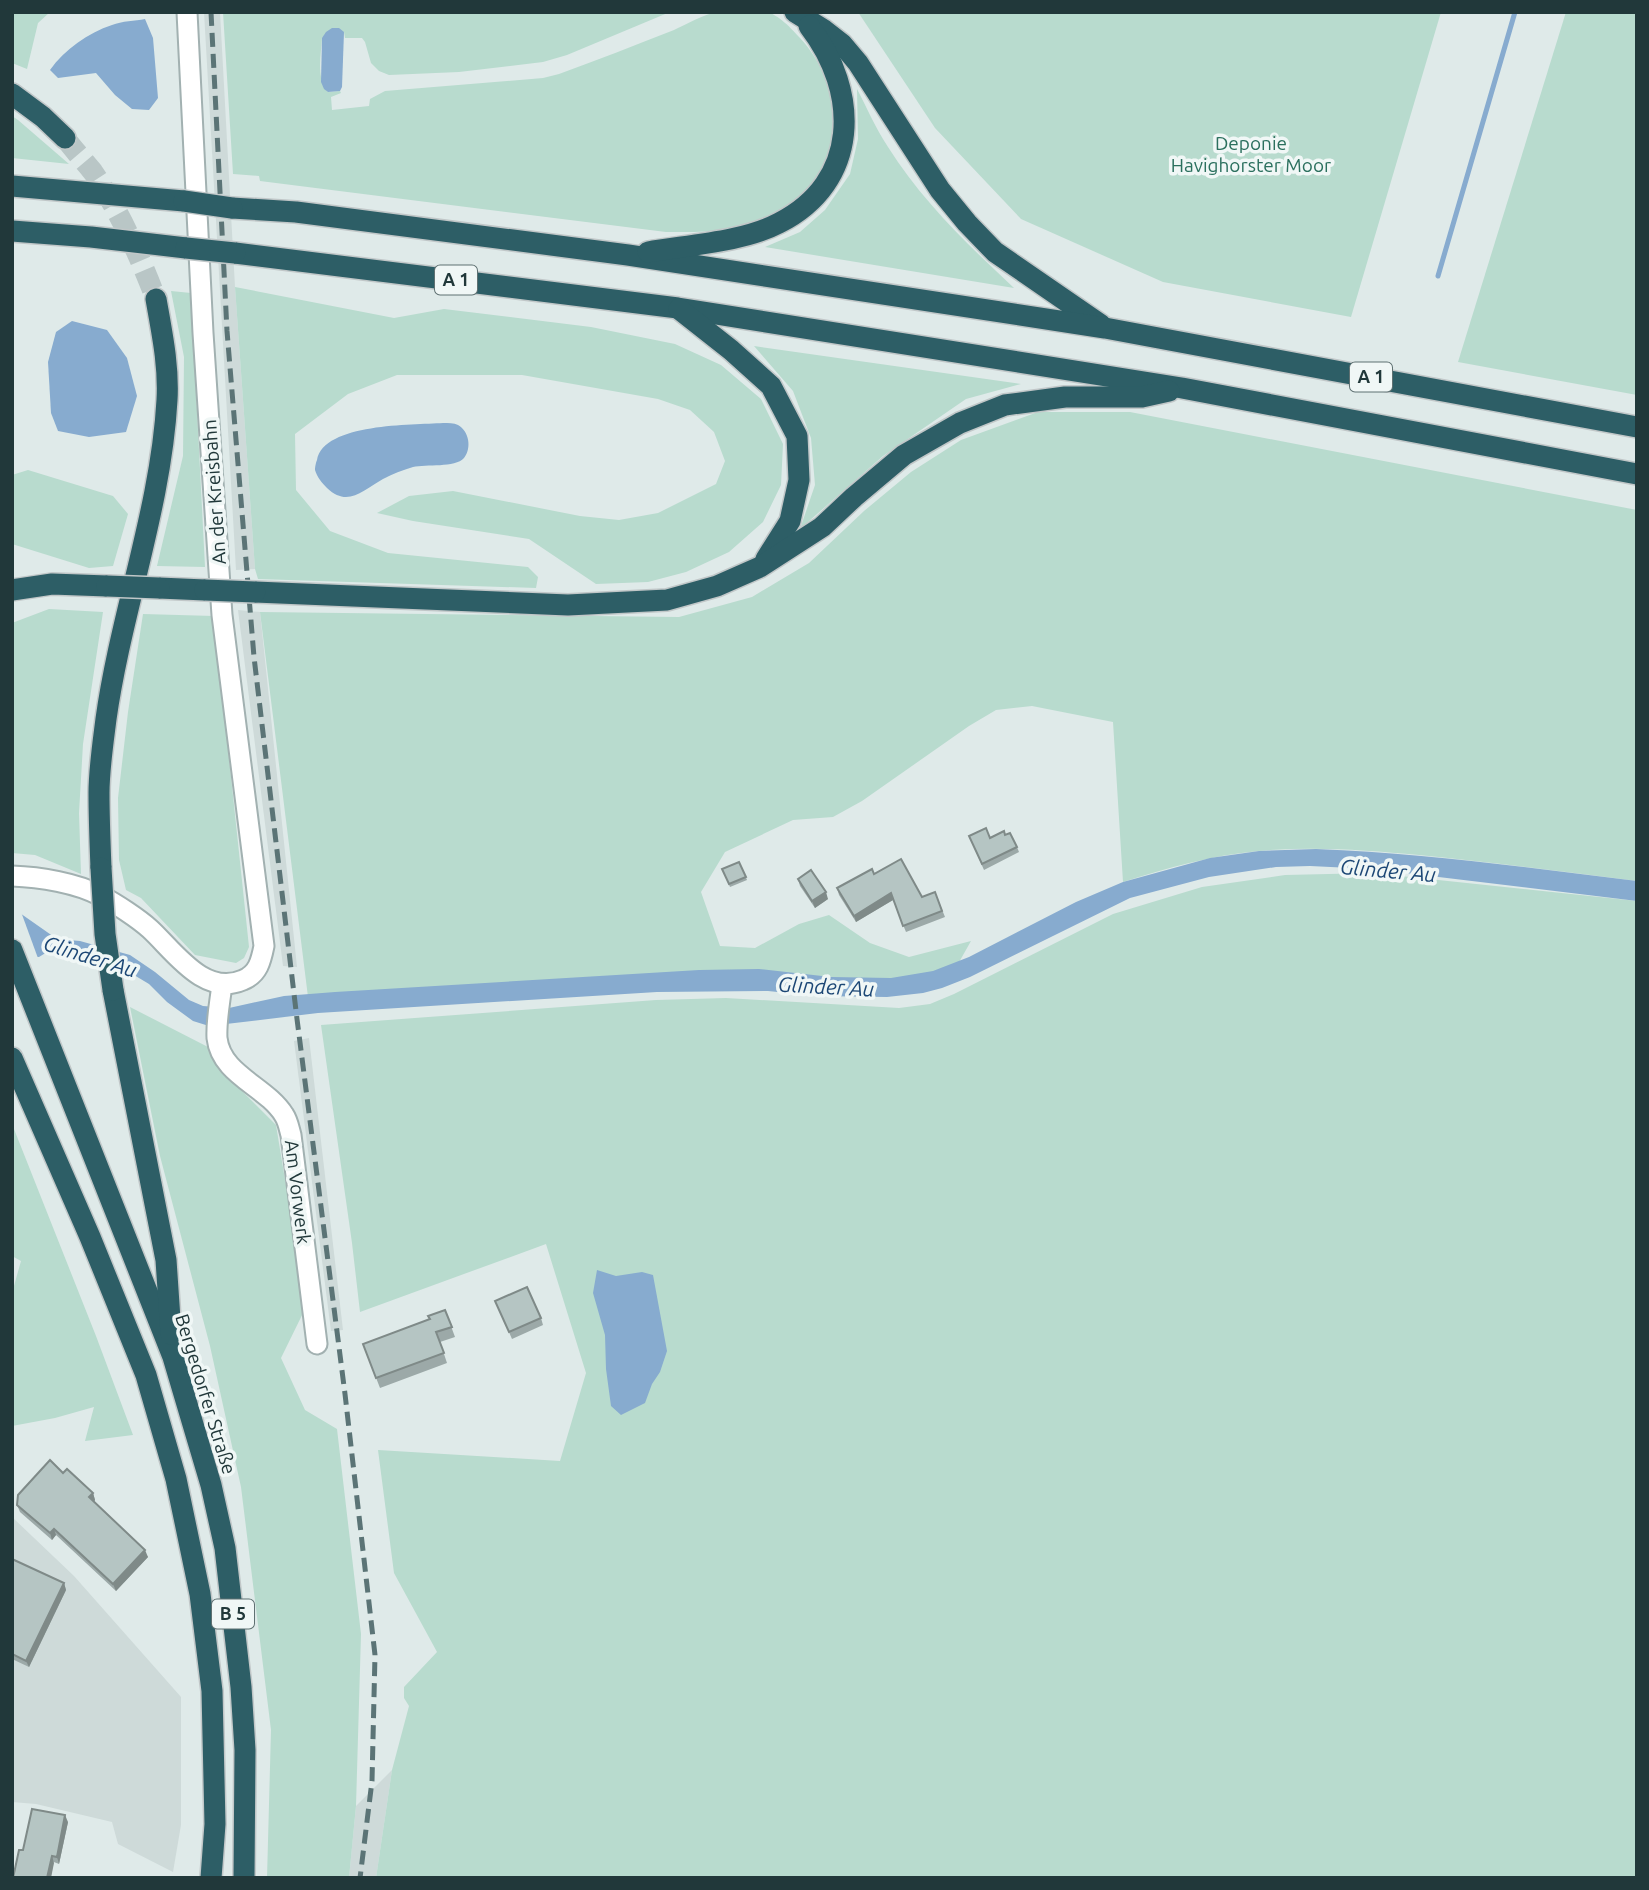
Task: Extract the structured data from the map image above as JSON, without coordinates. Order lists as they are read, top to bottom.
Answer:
{
  "streets": {
    "highway": ["A 1", "Bergedorfer Straße", "B 5"],
    "street": ["An der Kreisbahn", "Am Vorwerk"]
  },
  "crossings": [
    ["An der Kreisbahn", "Am Vorwerk"]
  ],
  "water": ["Glinder Au"],
  "parks": ["Deponie Havighorster Moor"]
}
